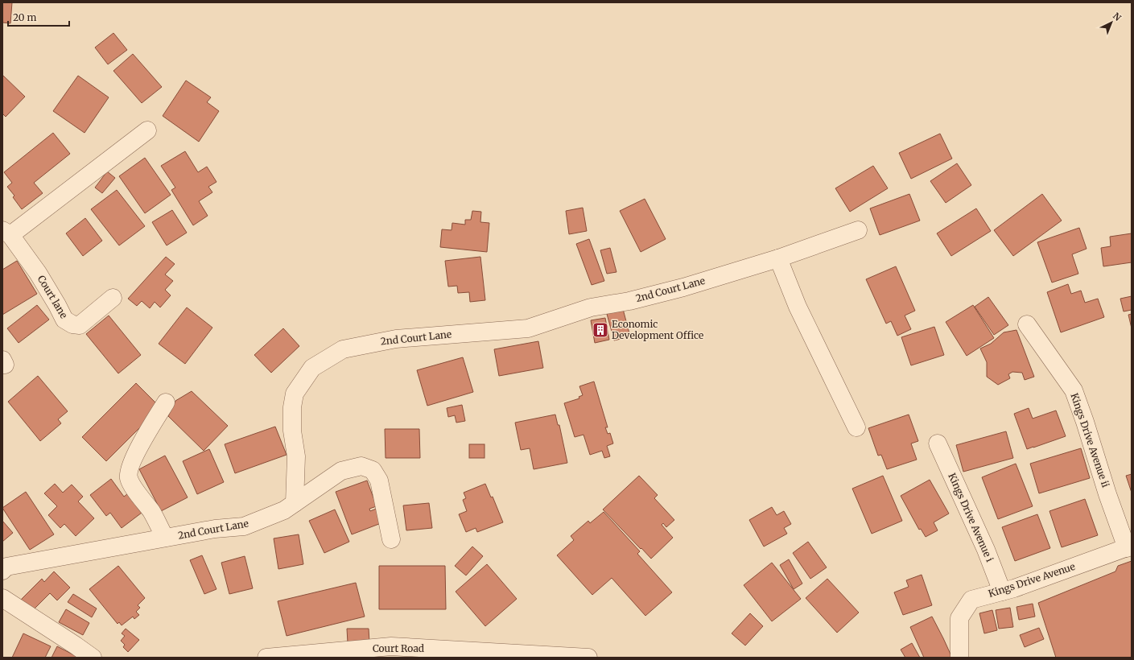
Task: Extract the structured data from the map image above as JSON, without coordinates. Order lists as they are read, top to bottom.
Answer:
{
  "streets": {
    "street": [
      "2nd Court Lane",
      "Court lane",
      "Kings Drive Avenue ii",
      "Kings Drive Avenue i",
      "Kings Drive Avenue",
      "Court Road"
    ]
  },
  "crossings": [
    ["Kings Drive Avenue ii", "Kings Drive Avenue"],
    ["Kings Drive Avenue i", "Kings Drive Avenue"]
  ],
  "places": {
    "building": ["Economic Development Office"]
  },
  "scale_bar": "20 m",
  "north": "top right"
}
